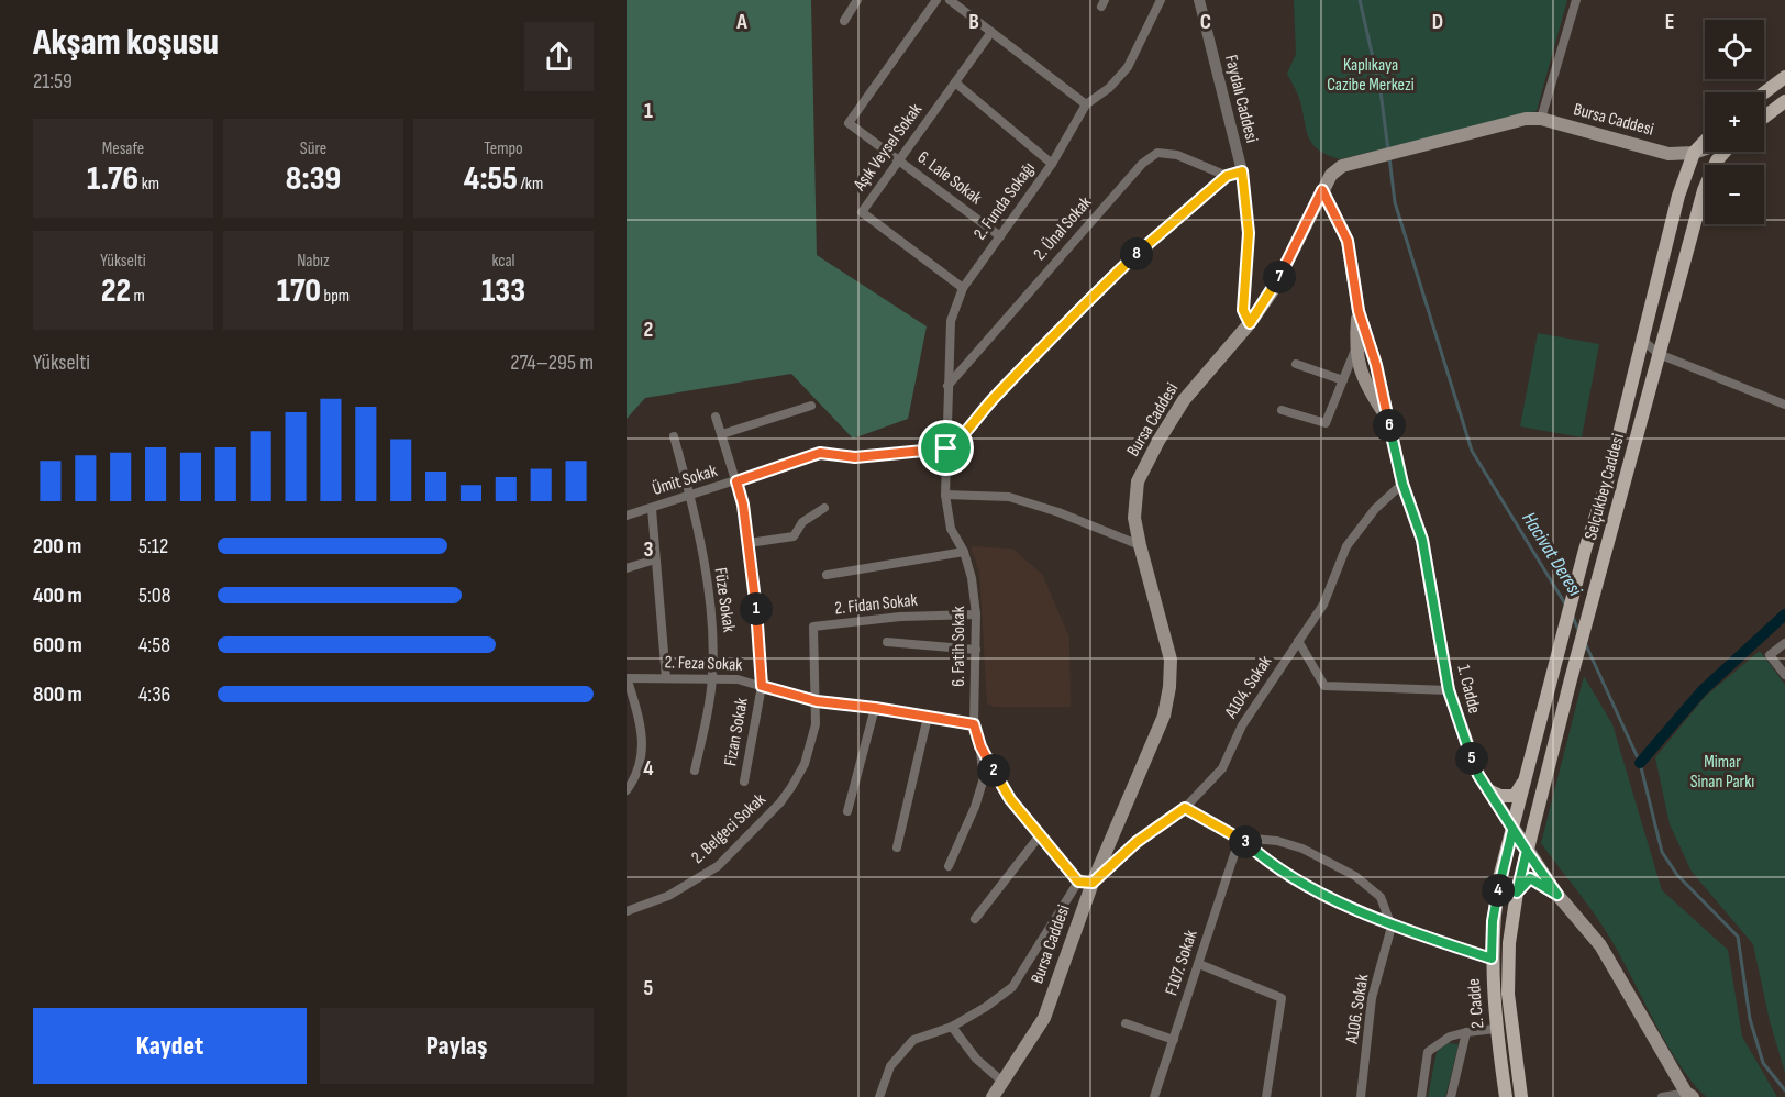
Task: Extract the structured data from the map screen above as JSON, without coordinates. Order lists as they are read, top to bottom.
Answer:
{
  "streets": {
    "main road": [
      "Bursa Caddesi",
      "Selçukbey Caddesi",
      "1. Cadde",
      "2. Cadde"
    ],
    "street": [
      "Faydalı Caddesi",
      "Aşık Veysel Sokak",
      "6. Lale Sokak",
      "2. Funda Sokağı",
      "2. Ünal Sokak",
      "Ümit Sokak",
      "Füze Sokak",
      "2. Fidan Sokak",
      "6. Fatih Sokak",
      "2. Feza Sokak",
      "A104. Sokak",
      "Fizan Sokak",
      "2. Belgeci Sokak",
      "F107. Sokak",
      "A106. Sokak"
    ]
  },
  "crossings": [
    ["Faydalı Caddesi", "Bursa Caddesi"],
    ["Bursa Caddesi", "Selçukbey Caddesi"],
    ["Bursa Caddesi", "A104. Sokak"],
    ["Aşık Veysel Sokak", "6. Lale Sokak"],
    ["Aşık Veysel Sokak", "2. Funda Sokağı"],
    ["6. Lale Sokak", "2. Funda Sokağı"],
    ["2. Funda Sokağı", "2. Ünal Sokak"],
    ["2. Funda Sokağı", "Ümit Sokak"],
    ["2. Funda Sokağı", "6. Fatih Sokak"],
    ["Ümit Sokak", "Füze Sokak"],
    ["Ümit Sokak", "6. Fatih Sokak"],
    ["Ümit Sokak", "Fizan Sokak"],
    ["Selçukbey Caddesi", "1. Cadde"],
    ["Selçukbey Caddesi", "2. Cadde"],
    ["Füze Sokak", "2. Feza Sokak"],
    ["2. Fidan Sokak", "6. Fatih Sokak"],
    ["2. Fidan Sokak", "2. Feza Sokak"],
    ["2. Fidan Sokak", "2. Belgeci Sokak"],
    ["6. Fatih Sokak", "2. Feza Sokak"],
    ["2. Feza Sokak", "Fizan Sokak"],
    ["2. Feza Sokak", "2. Belgeci Sokak"],
    ["A104. Sokak", "1. Cadde"],
    ["1. Cadde", "2. Cadde"]
  ],
  "water": ["Hacivat Deresi"],
  "parks": ["Kaplıkaya Cazibe Merkezi", "Mimar Sinan Parkı"],
  "page": {
    "heading": ["Akşam koşusu", "21:59"],
    "map_buttons": ["+", "−"],
    "stats": [
      ["Mesafe", "1.76 km"],
      ["Süre", "8:39"],
      ["Tempo", "4:55 /km"],
      ["Yükselti", "22 m"],
      ["Nabız", "170 bpm"],
      ["kcal", "133"]
    ],
    "pins": [
      "8",
      "7",
      "6",
      "1",
      "5",
      "2",
      "3",
      "4"
    ],
    "chart": ["Yükselti", "274–295 m"],
    "list": [
      {
        "name": "200 m",
        "note": "5:12"
      },
      {
        "name": "400 m",
        "note": "5:08"
      },
      {
        "name": "600 m",
        "note": "4:58"
      },
      {
        "name": "800 m",
        "note": "4:36"
      }
    ],
    "buttons": ["Kaydet", "Paylaş"]
  },
  "grid": {
    "columns": [
      "A",
      "B",
      "C",
      "D",
      "E"
    ],
    "rows": [
      "1",
      "2",
      "3",
      "4",
      "5"
    ]
  }
}
